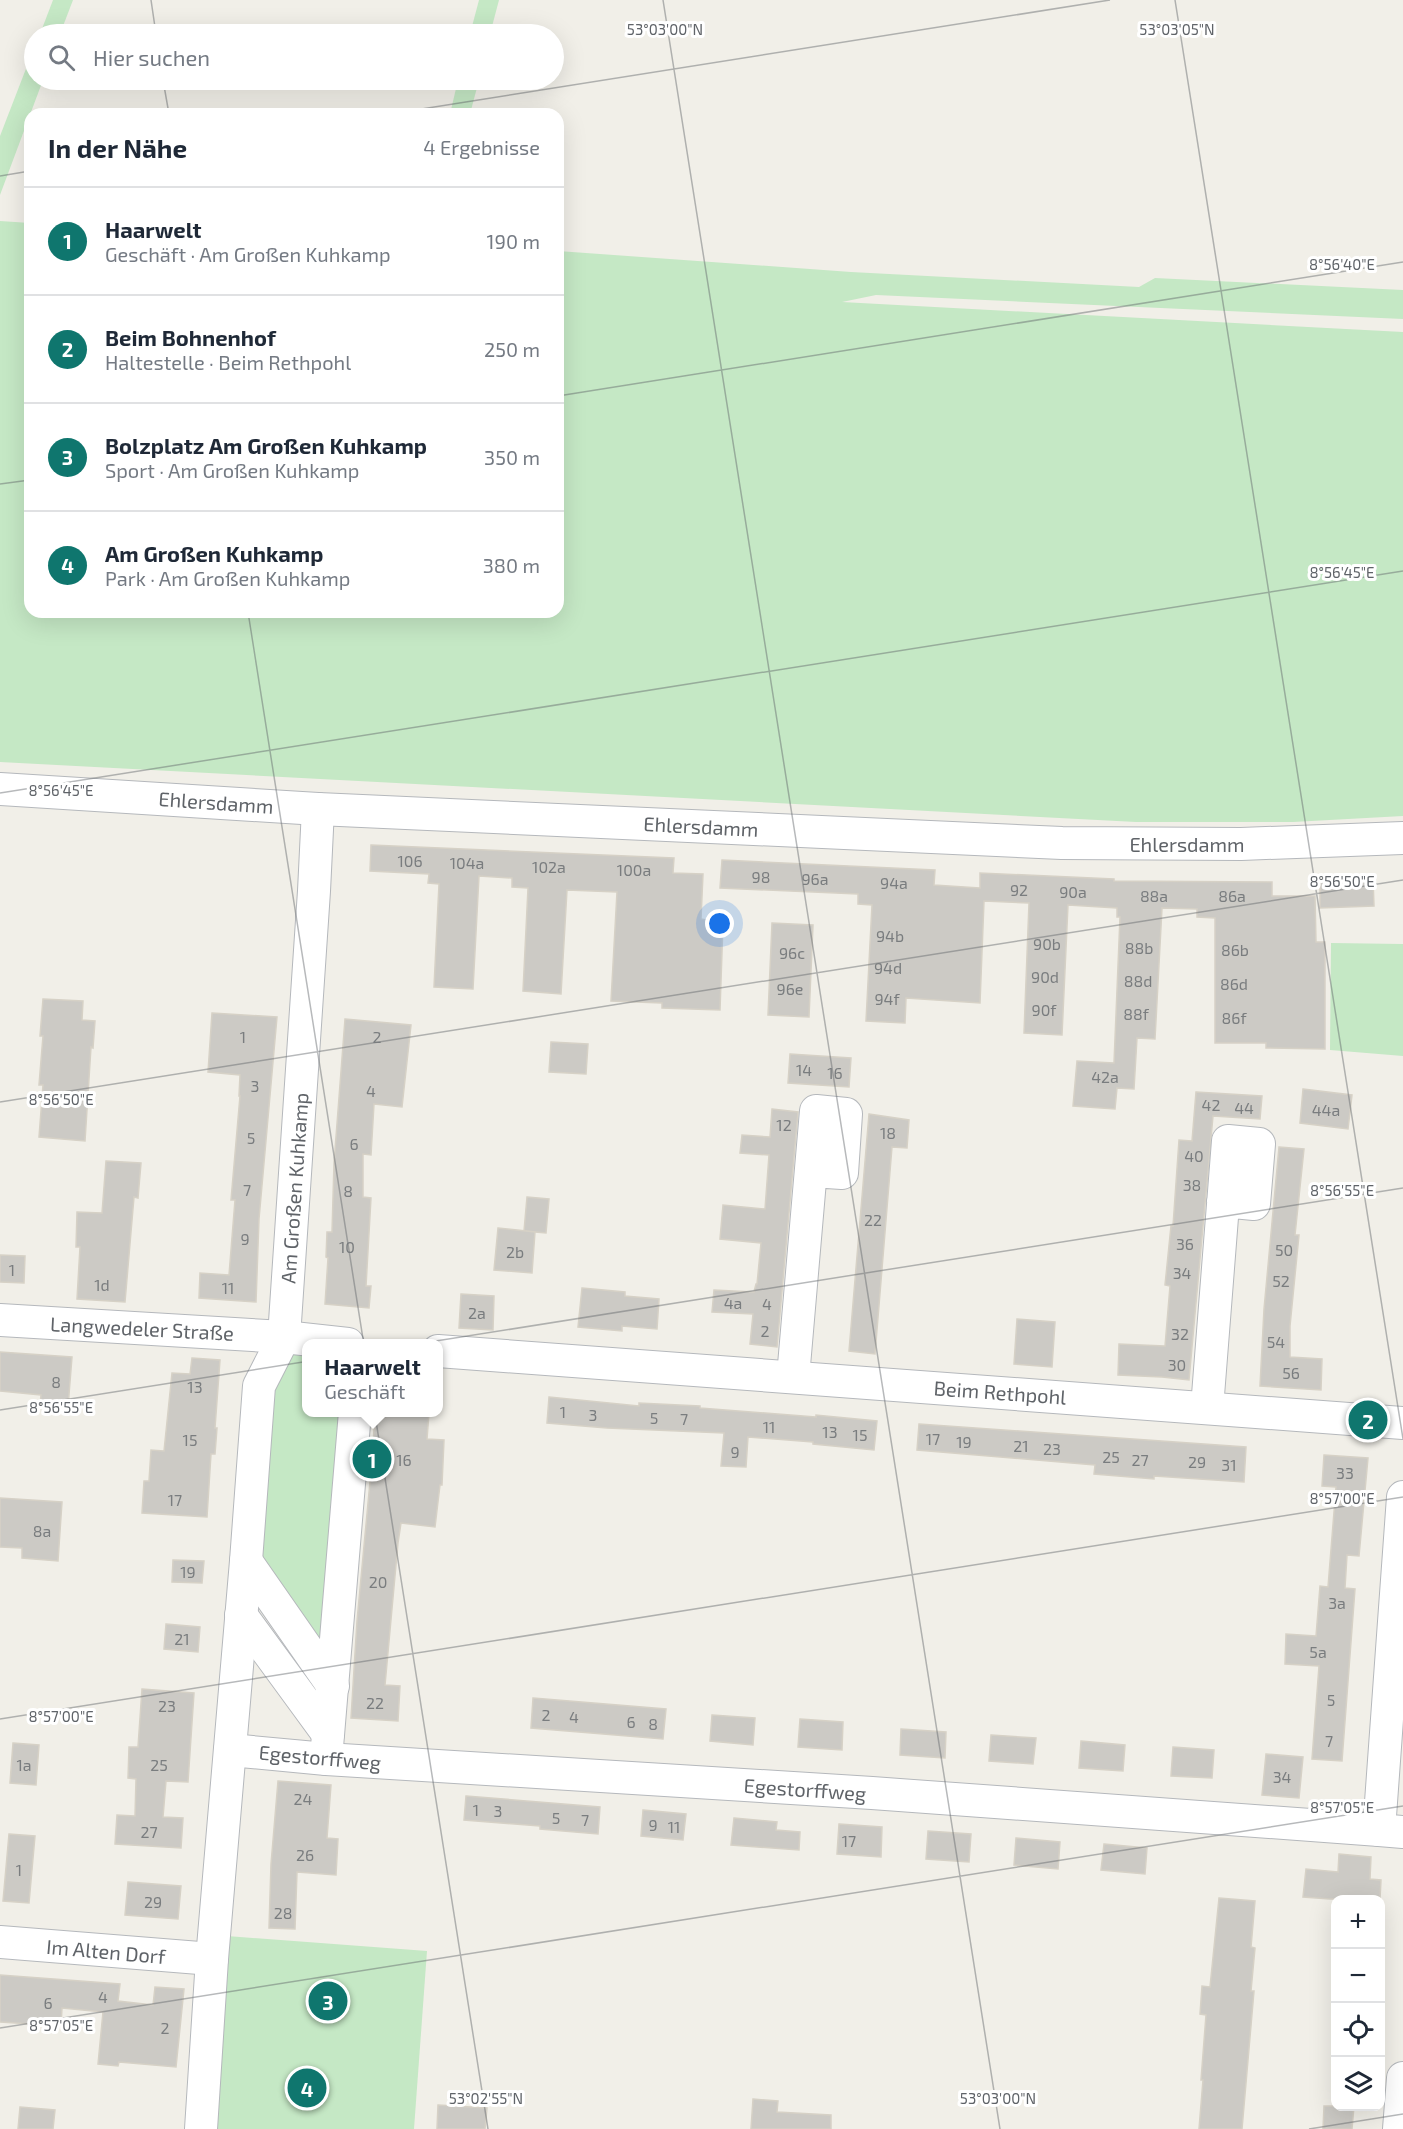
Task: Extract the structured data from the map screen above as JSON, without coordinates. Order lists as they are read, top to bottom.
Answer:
{
  "streets": {
    "street": [
      "Ehlersdamm",
      "Am Großen Kuhkamp",
      "Langwedeler Straße",
      "Beim Rethpohl",
      "Egestorffweg",
      "Im Alten Dorf"
    ]
  },
  "crossings": [
    ["Ehlersdamm", "Am Großen Kuhkamp"],
    ["Am Großen Kuhkamp", "Langwedeler Straße"],
    ["Am Großen Kuhkamp", "Egestorffweg"],
    ["Am Großen Kuhkamp", "Im Alten Dorf"]
  ],
  "house_numbers": [
    "106",
    "104a",
    "102a",
    "100a",
    "98",
    "96a",
    "94a",
    "92",
    "90a",
    "88a",
    "86a",
    "94b",
    "90b",
    "88b",
    "86b",
    "96c",
    "94d",
    "90d",
    "88d",
    "86d",
    "96e",
    "94f",
    "90f",
    "88f",
    "86f",
    "1",
    "2",
    "14",
    "16",
    "42a",
    "3",
    "4",
    "42",
    "44",
    "44a",
    "12",
    "18",
    "5",
    "6",
    "40",
    "38",
    "7",
    "8",
    "22",
    "9",
    "36",
    "10",
    "50",
    "2b",
    "1",
    "34",
    "52",
    "1d",
    "11",
    "4a",
    "4",
    "2a",
    "2",
    "32",
    "54",
    "30",
    "56",
    "8",
    "13",
    "1",
    "3",
    "5",
    "7",
    "11",
    "13",
    "15",
    "17",
    "15",
    "19",
    "21",
    "23",
    "9",
    "25",
    "16",
    "27",
    "29",
    "31",
    "33",
    "17",
    "8a",
    "19",
    "20",
    "3a",
    "21",
    "5a",
    "5",
    "22",
    "23",
    "2",
    "4",
    "6",
    "8",
    "7",
    "1a",
    "25",
    "34",
    "24",
    "1",
    "3",
    "5",
    "7",
    "9",
    "11",
    "27",
    "17",
    "26",
    "1",
    "29",
    "28",
    "4",
    "6",
    "2"
  ],
  "page": {
    "search": "Hier suchen",
    "heading": ["In der Nähe", "4 Ergebnisse"],
    "list": [
      {
        "mark": "1",
        "name": "Haarwelt",
        "note": "Geschäft · Am Großen Kuhkamp",
        "value": "190 m"
      },
      {
        "mark": "2",
        "name": "Beim Bohnenhof",
        "note": "Haltestelle · Beim Rethpohl",
        "value": "250 m"
      },
      {
        "mark": "3",
        "name": "Bolzplatz Am Großen Kuhkamp",
        "note": "Sport · Am Großen Kuhkamp",
        "value": "350 m"
      },
      {
        "mark": "4",
        "name": "Am Großen Kuhkamp",
        "note": "Park · Am Großen Kuhkamp",
        "value": "380 m"
      }
    ],
    "popup": ["Haarwelt", "Geschäft"],
    "pins": [
      "2",
      "1",
      "3",
      "4"
    ],
    "map_buttons": ["+", "−"]
  },
  "coordinates": [
    "53°03'00\"N",
    "53°03'05\"N",
    "8°56'40\"E",
    "8°56'45\"E",
    "8°56'50\"E",
    "8°56'55\"E",
    "8°57'00\"E",
    "8°57'05\"E",
    "53°02'55\"N"
  ]
}
